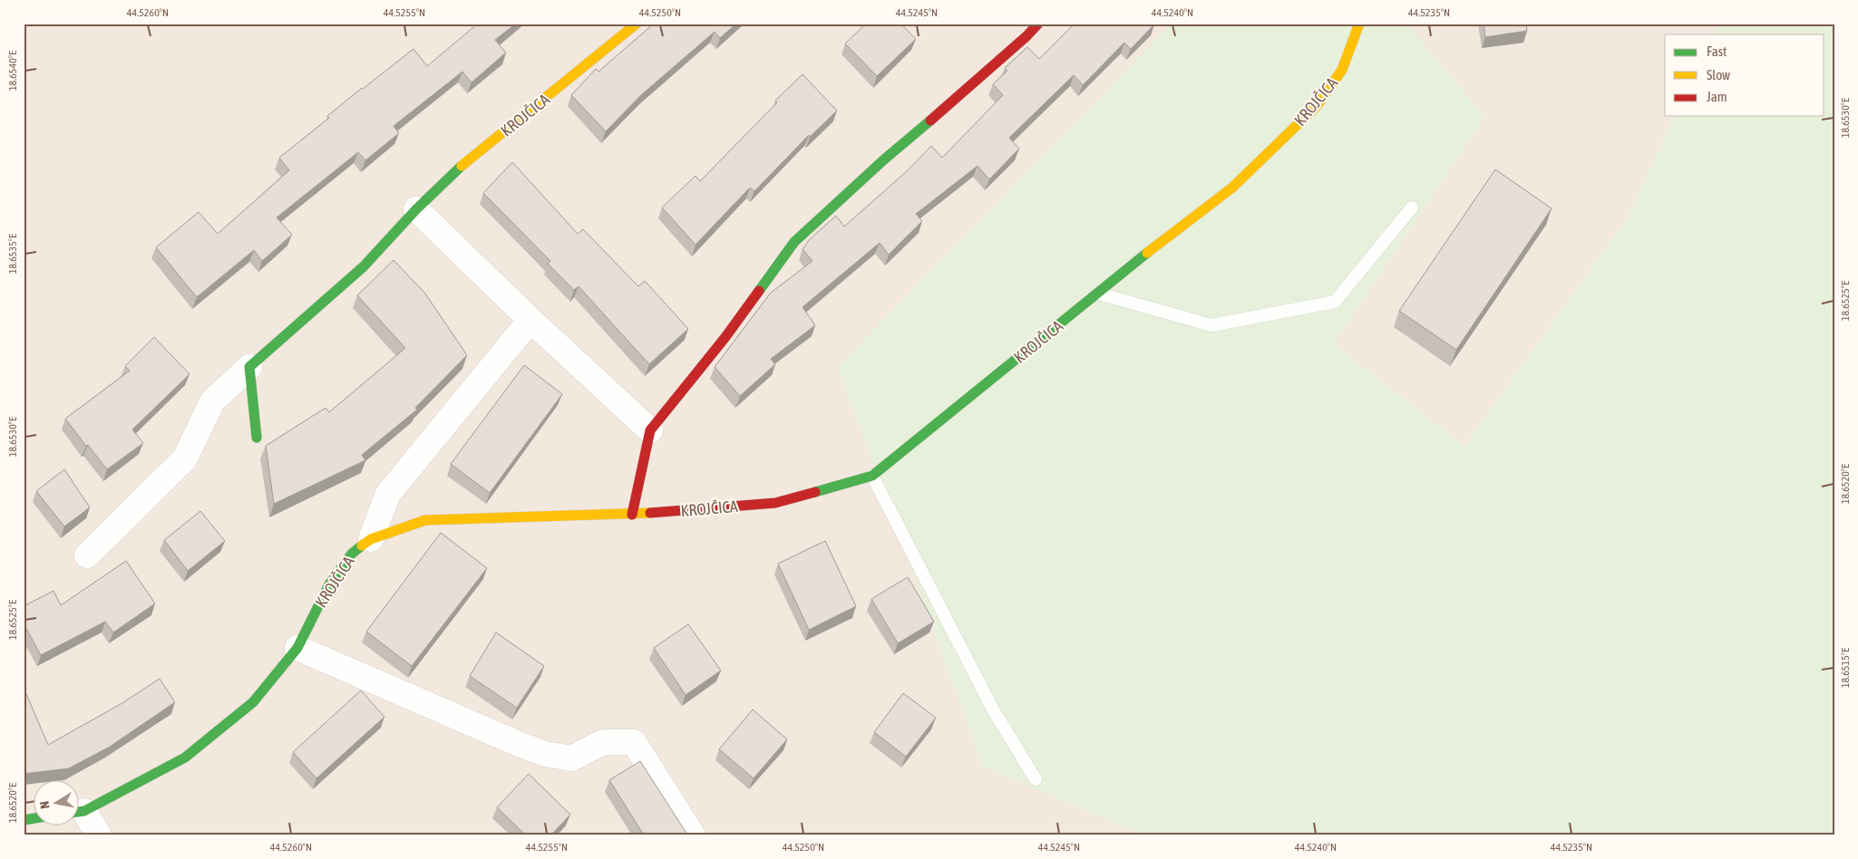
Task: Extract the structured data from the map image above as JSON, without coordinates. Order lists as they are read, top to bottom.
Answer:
{
  "streets": {
    "main road": ["KROJČICA"]
  },
  "legend": ["Fast", "Slow", "Jam"],
  "north": "left",
  "coordinates": [
    "44.5260°N",
    "44.5255°N",
    "44.5250°N",
    "44.5245°N",
    "44.5240°N",
    "44.5235°N",
    "18.6540°E",
    "18.6530°E",
    "18.6535°E",
    "18.6525°E",
    "18.6520°E",
    "18.6515°E"
  ]
}
